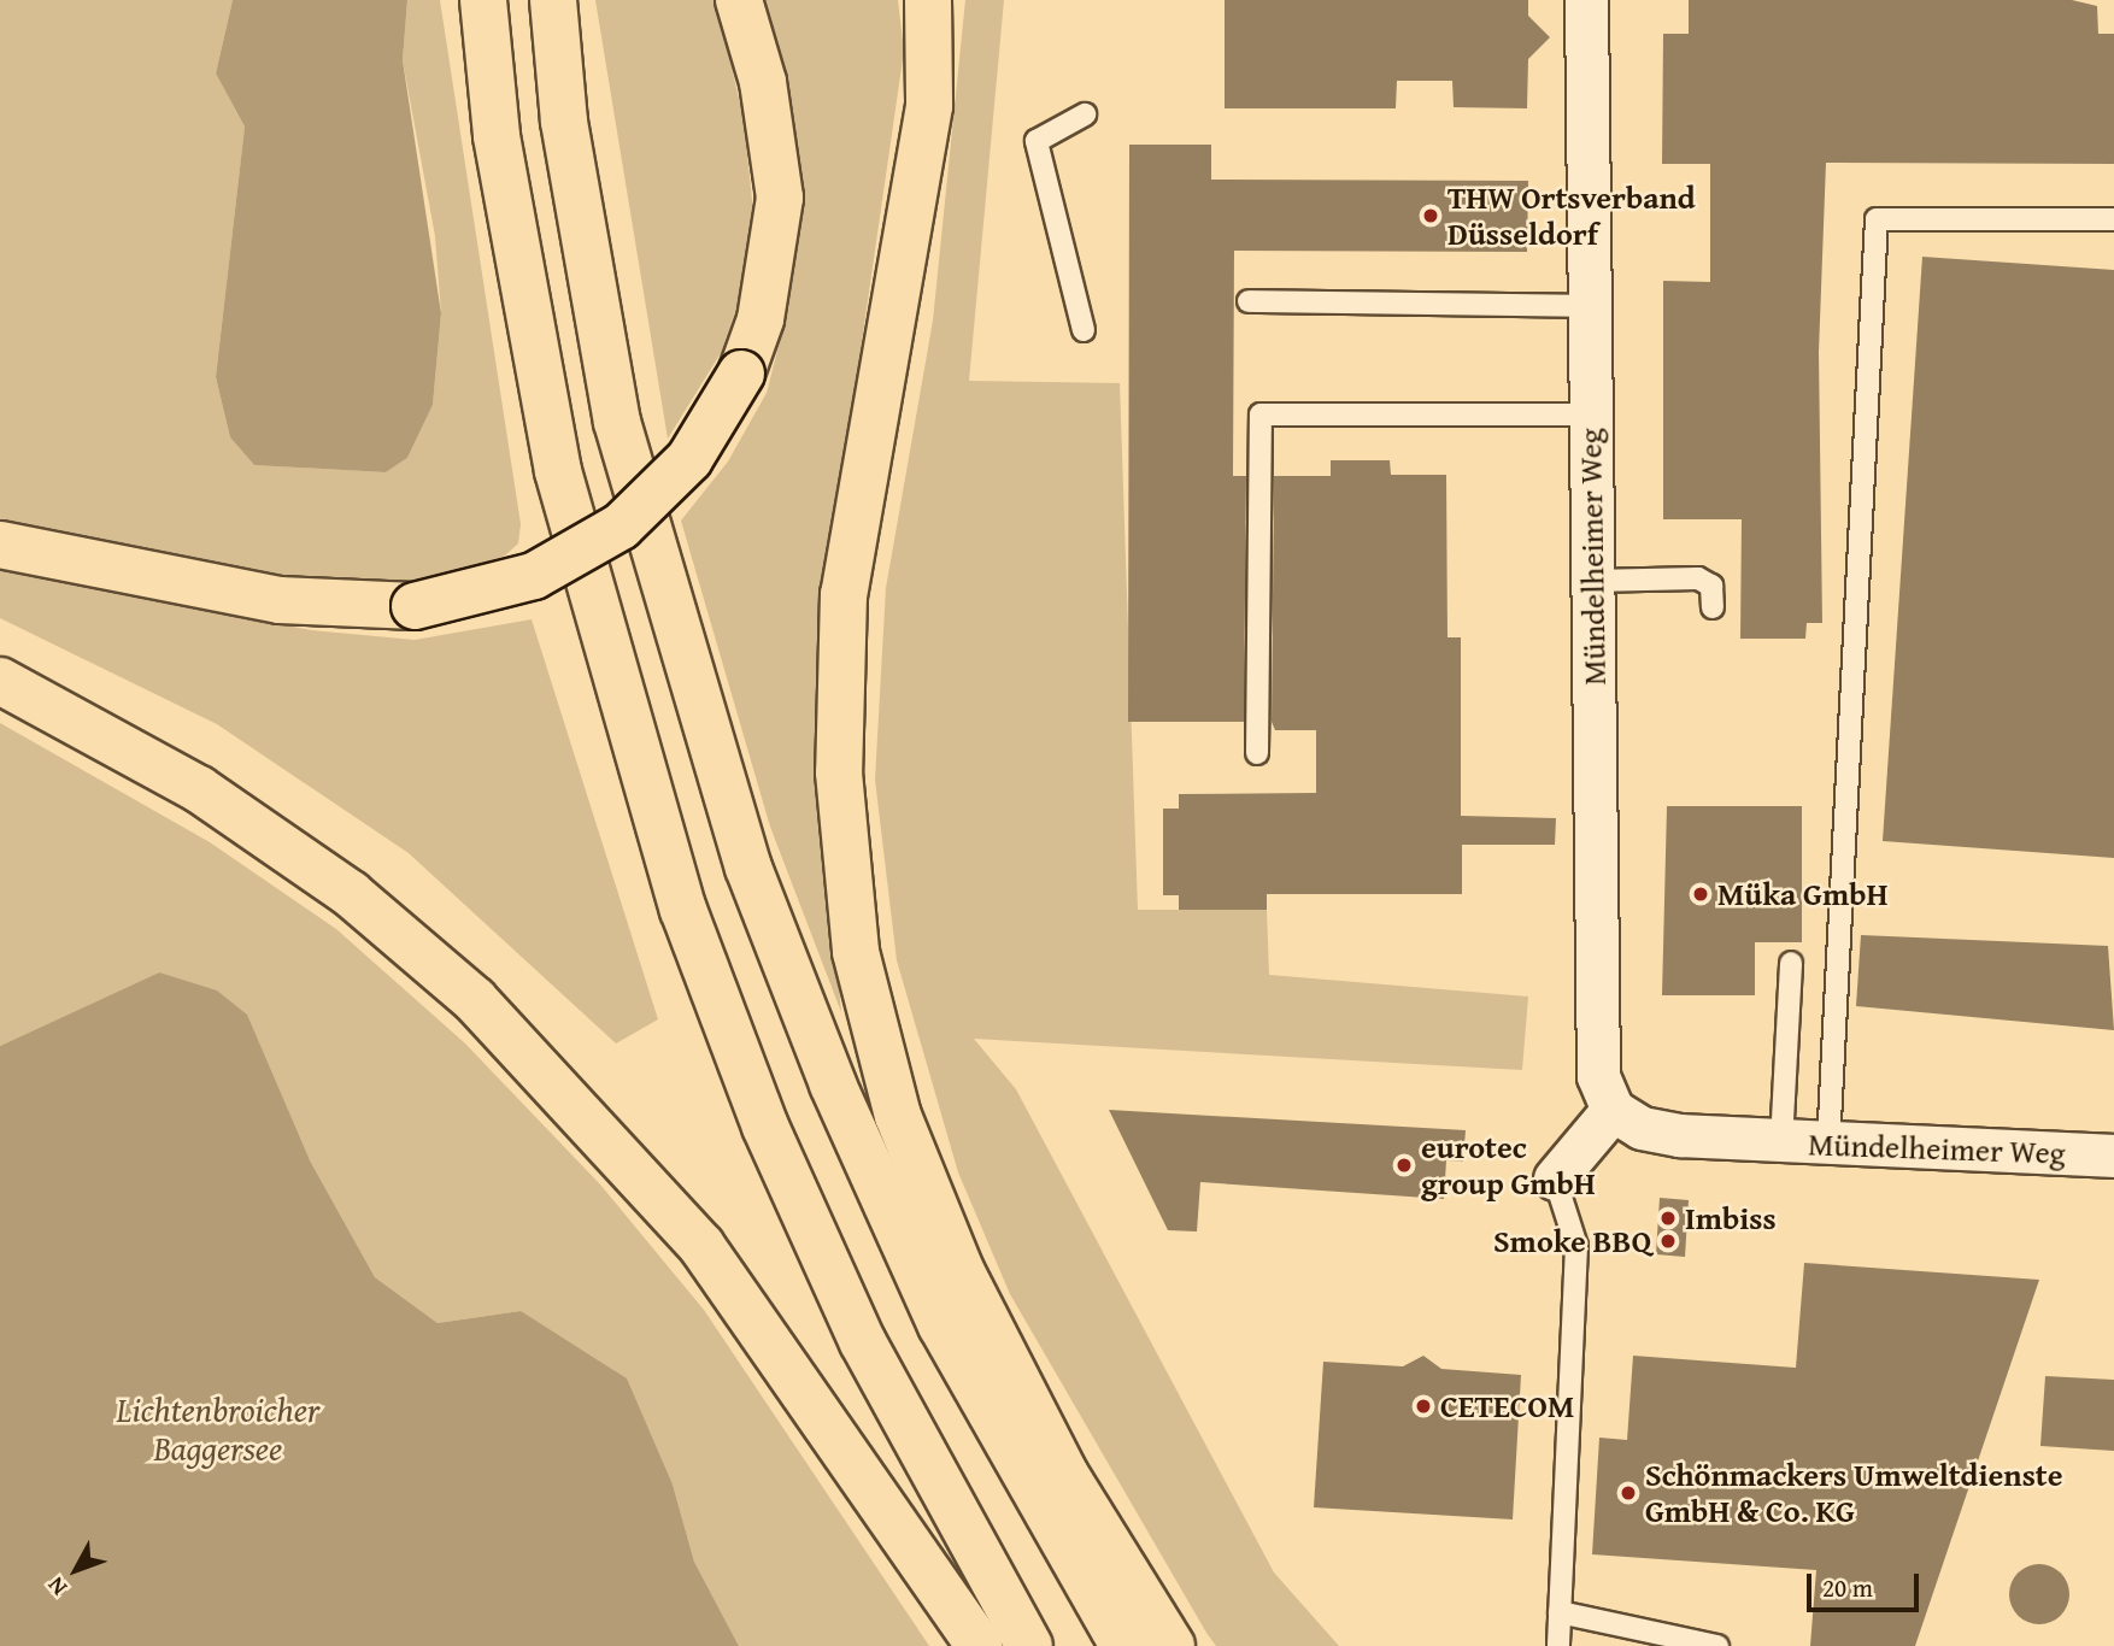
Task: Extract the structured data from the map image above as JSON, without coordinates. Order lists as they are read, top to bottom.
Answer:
{
  "streets": {
    "street": ["Mündelheimer Weg"]
  },
  "water": ["Lichtenbroicher Baggersee"],
  "places": [
    "THW Ortsverband Düsseldorf",
    "Müka GmbH",
    "eurotec group GmbH",
    "Imbiss",
    "Smoke BBQ",
    "CETECOM",
    "Schönmackers Umweltdienste GmbH & Co. KG"
  ],
  "scale_bar": "20 m",
  "north": "bottom left"
}
